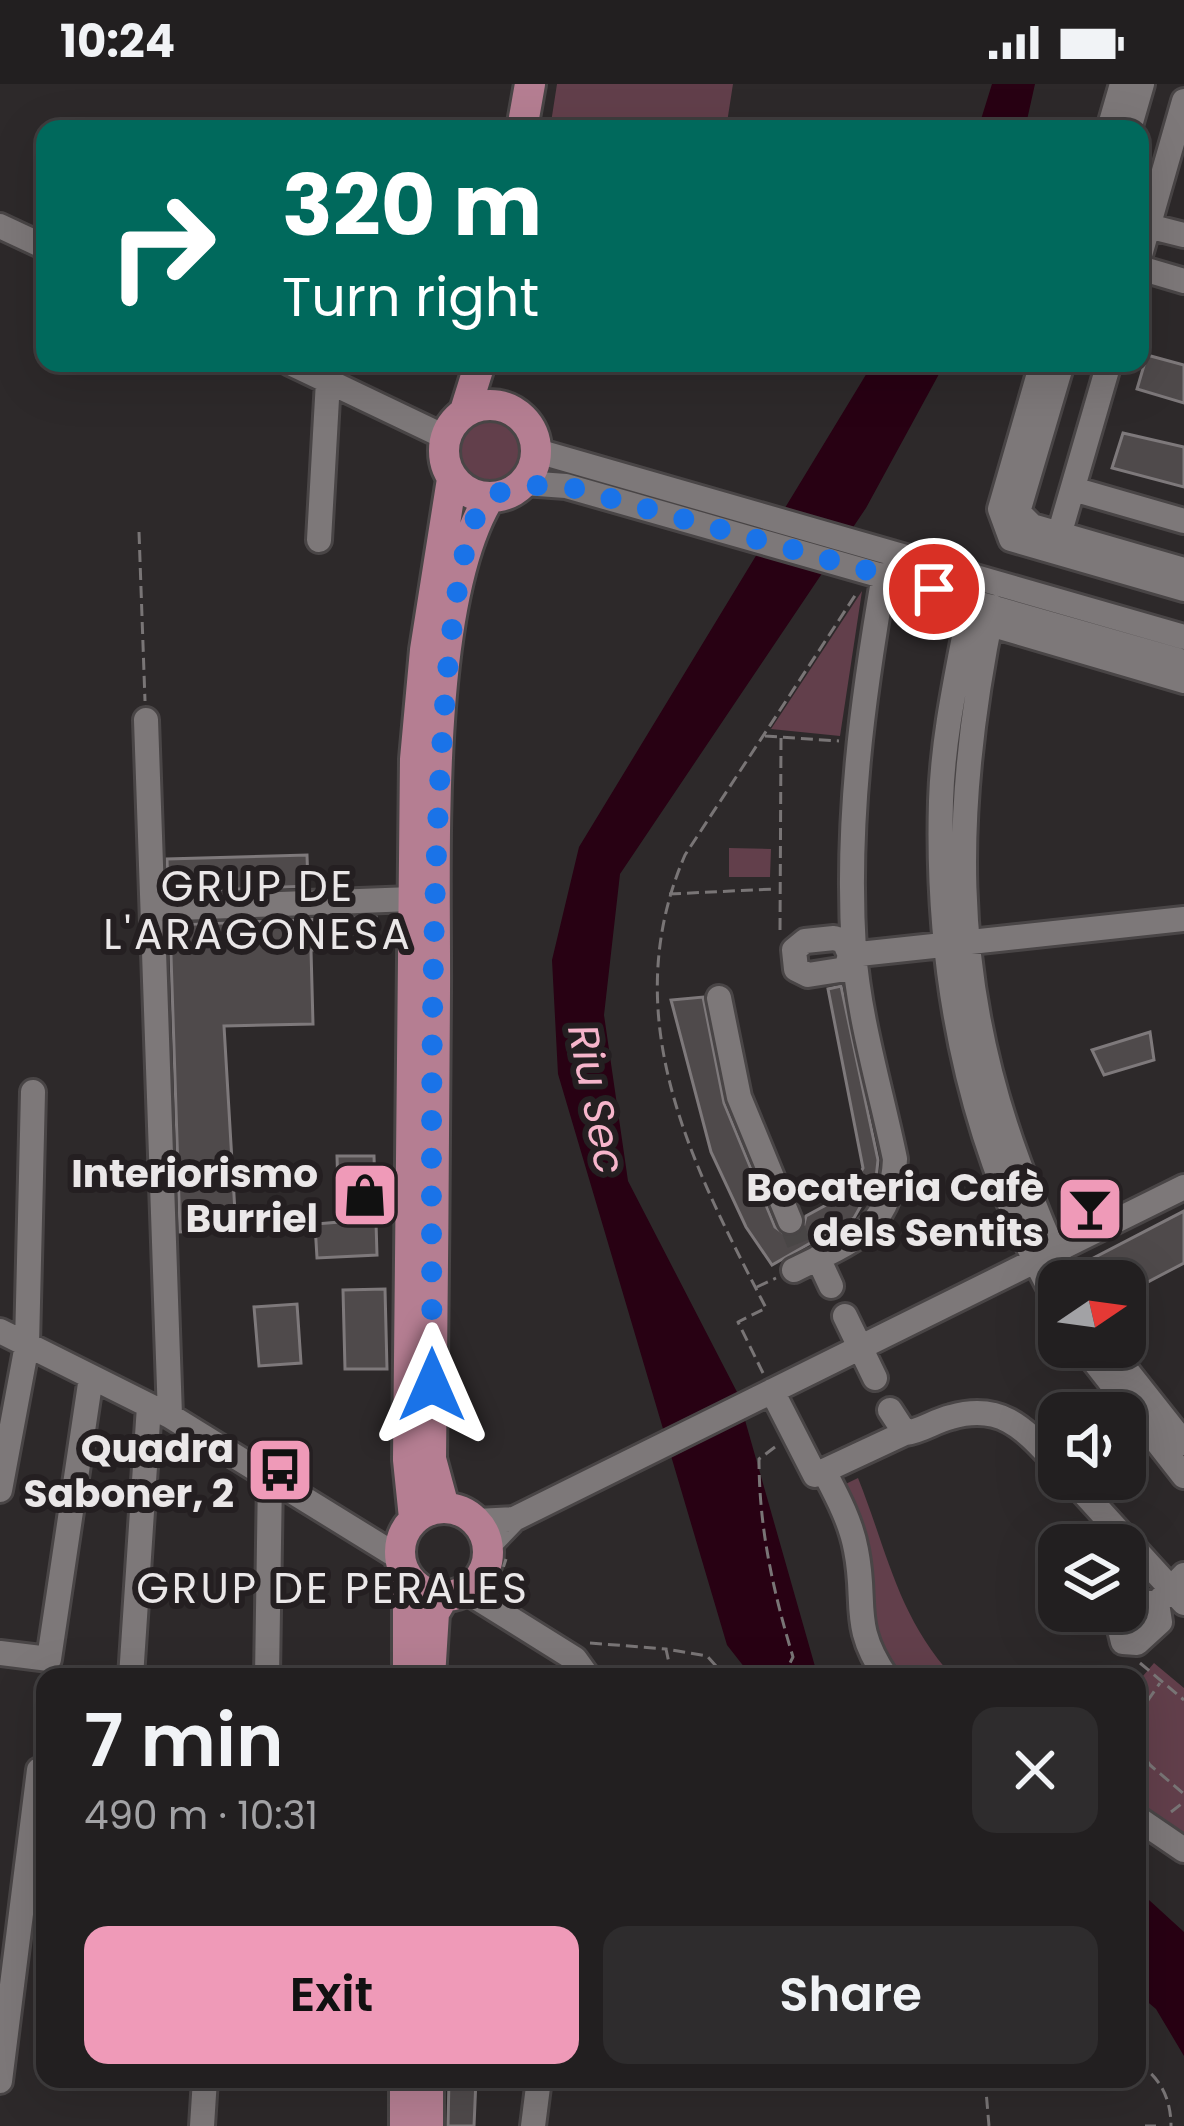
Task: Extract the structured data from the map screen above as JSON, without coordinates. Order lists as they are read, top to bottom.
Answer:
{
  "districts": ["GRUP DE L'ARAGONESA", "GRUP DE PERALES"],
  "water": ["Riu Sec"],
  "places": {
    "shop": ["Interiorismo Burriel"],
    "bar": ["Bocateria Cafè dels Sentits"],
    "bus stop": ["Quadra Saboner, 2"]
  },
  "north": "right",
  "page": {
    "status": "10:24",
    "turn": ["320 m", "Turn right"],
    "heading": ["7 min", "490 m · 10:31"],
    "buttons": ["Exit", "Share"]
  }
}
